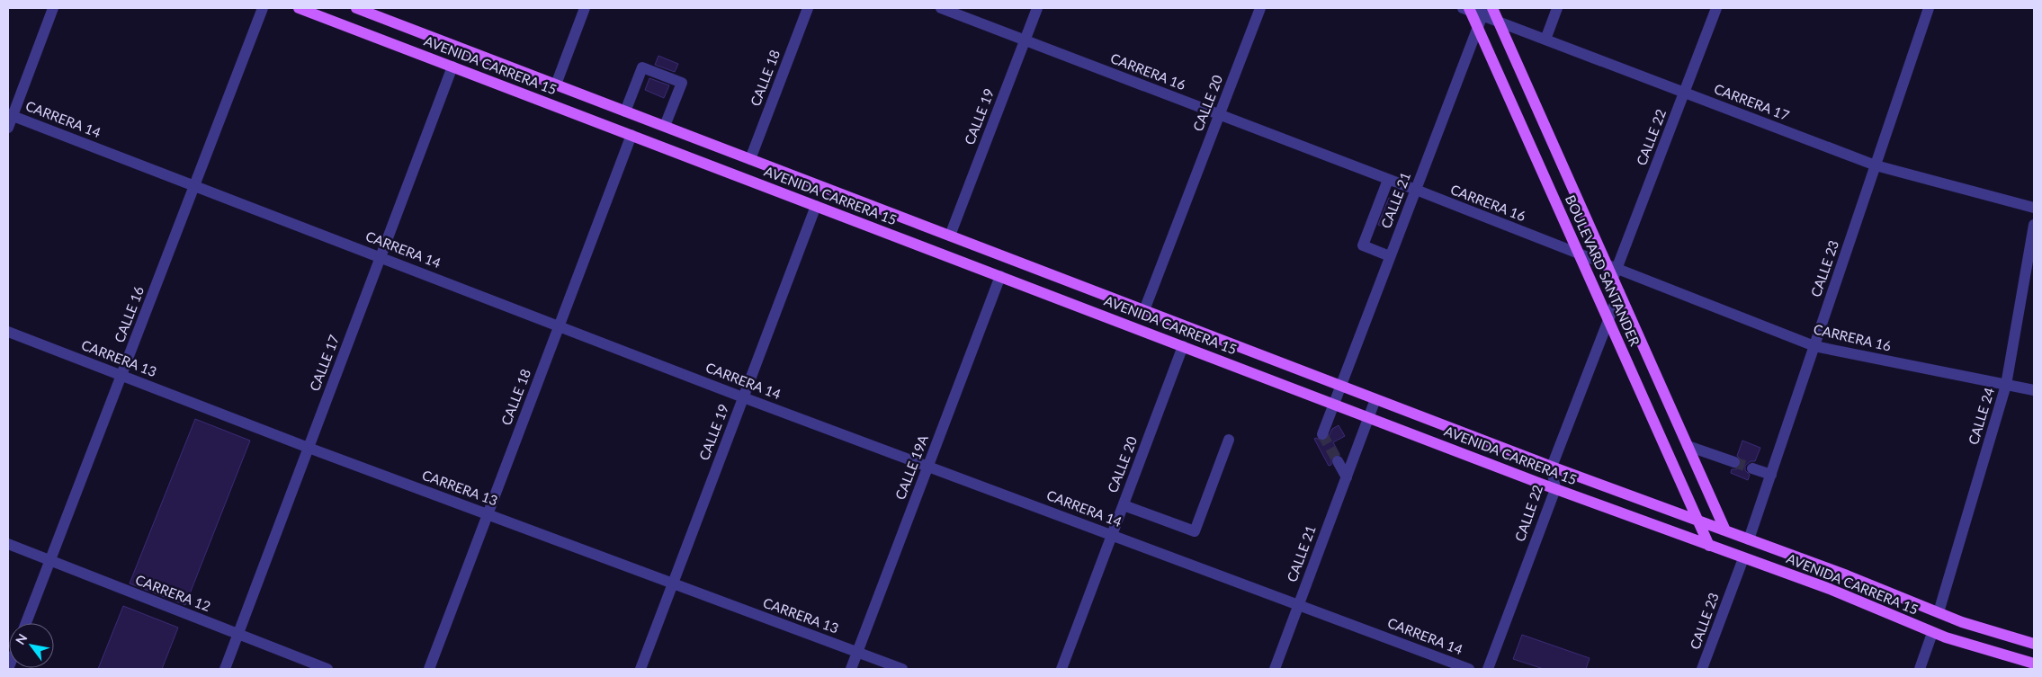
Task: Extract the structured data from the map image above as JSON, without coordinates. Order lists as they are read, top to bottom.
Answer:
{
  "streets": {
    "main road": ["AVENIDA CARRERA 15", "BOULEVARD SANTANDER"],
    "street": [
      "CARRERA 16",
      "CALLE 18",
      "CARRERA 17",
      "CALLE 20",
      "CALLE 19",
      "CARRERA 14",
      "CALLE 22",
      "CALLE 21",
      "CALLE 23",
      "CALLE 16",
      "CARRERA 13",
      "CALLE 17",
      "CALLE 24",
      "CALLE 19A",
      "CARRERA 12"
    ]
  },
  "crossings": [
    ["AVENIDA CARRERA 15", "CALLE 18"],
    ["AVENIDA CARRERA 15", "CALLE 20"],
    ["AVENIDA CARRERA 15", "CALLE 19"],
    ["AVENIDA CARRERA 15", "CALLE 22"],
    ["AVENIDA CARRERA 15", "CALLE 21"],
    ["AVENIDA CARRERA 15", "CALLE 23"],
    ["AVENIDA CARRERA 15", "BOULEVARD SANTANDER"],
    ["AVENIDA CARRERA 15", "CALLE 17"],
    ["AVENIDA CARRERA 15", "CALLE 24"],
    ["AVENIDA CARRERA 15", "CALLE 19A"],
    ["CARRERA 16", "CALLE 20"],
    ["CARRERA 16", "CALLE 19"],
    ["CARRERA 16", "CALLE 22"],
    ["CARRERA 16", "CALLE 21"],
    ["CARRERA 16", "CALLE 23"],
    ["CARRERA 16", "BOULEVARD SANTANDER"],
    ["CARRERA 16", "CALLE 24"],
    ["CALLE 18", "CARRERA 14"],
    ["CALLE 18", "CARRERA 13"],
    ["CARRERA 17", "CALLE 22"],
    ["CARRERA 17", "CALLE 21"],
    ["CARRERA 17", "CALLE 23"],
    ["CARRERA 17", "BOULEVARD SANTANDER"],
    ["CALLE 20", "CARRERA 14"],
    ["CALLE 19", "CARRERA 14"],
    ["CALLE 19", "CARRERA 13"],
    ["CARRERA 14", "CALLE 21"],
    ["CARRERA 14", "CALLE 16"],
    ["CARRERA 14", "CALLE 17"],
    ["CARRERA 14", "CALLE 19A"],
    ["CALLE 22", "BOULEVARD SANTANDER"],
    ["CALLE 21", "BOULEVARD SANTANDER"],
    ["CALLE 16", "CARRERA 13"],
    ["CALLE 16", "CARRERA 12"],
    ["CARRERA 13", "CALLE 17"],
    ["CARRERA 13", "CALLE 19A"],
    ["CALLE 17", "CARRERA 12"]
  ],
  "north": "top left"
}
